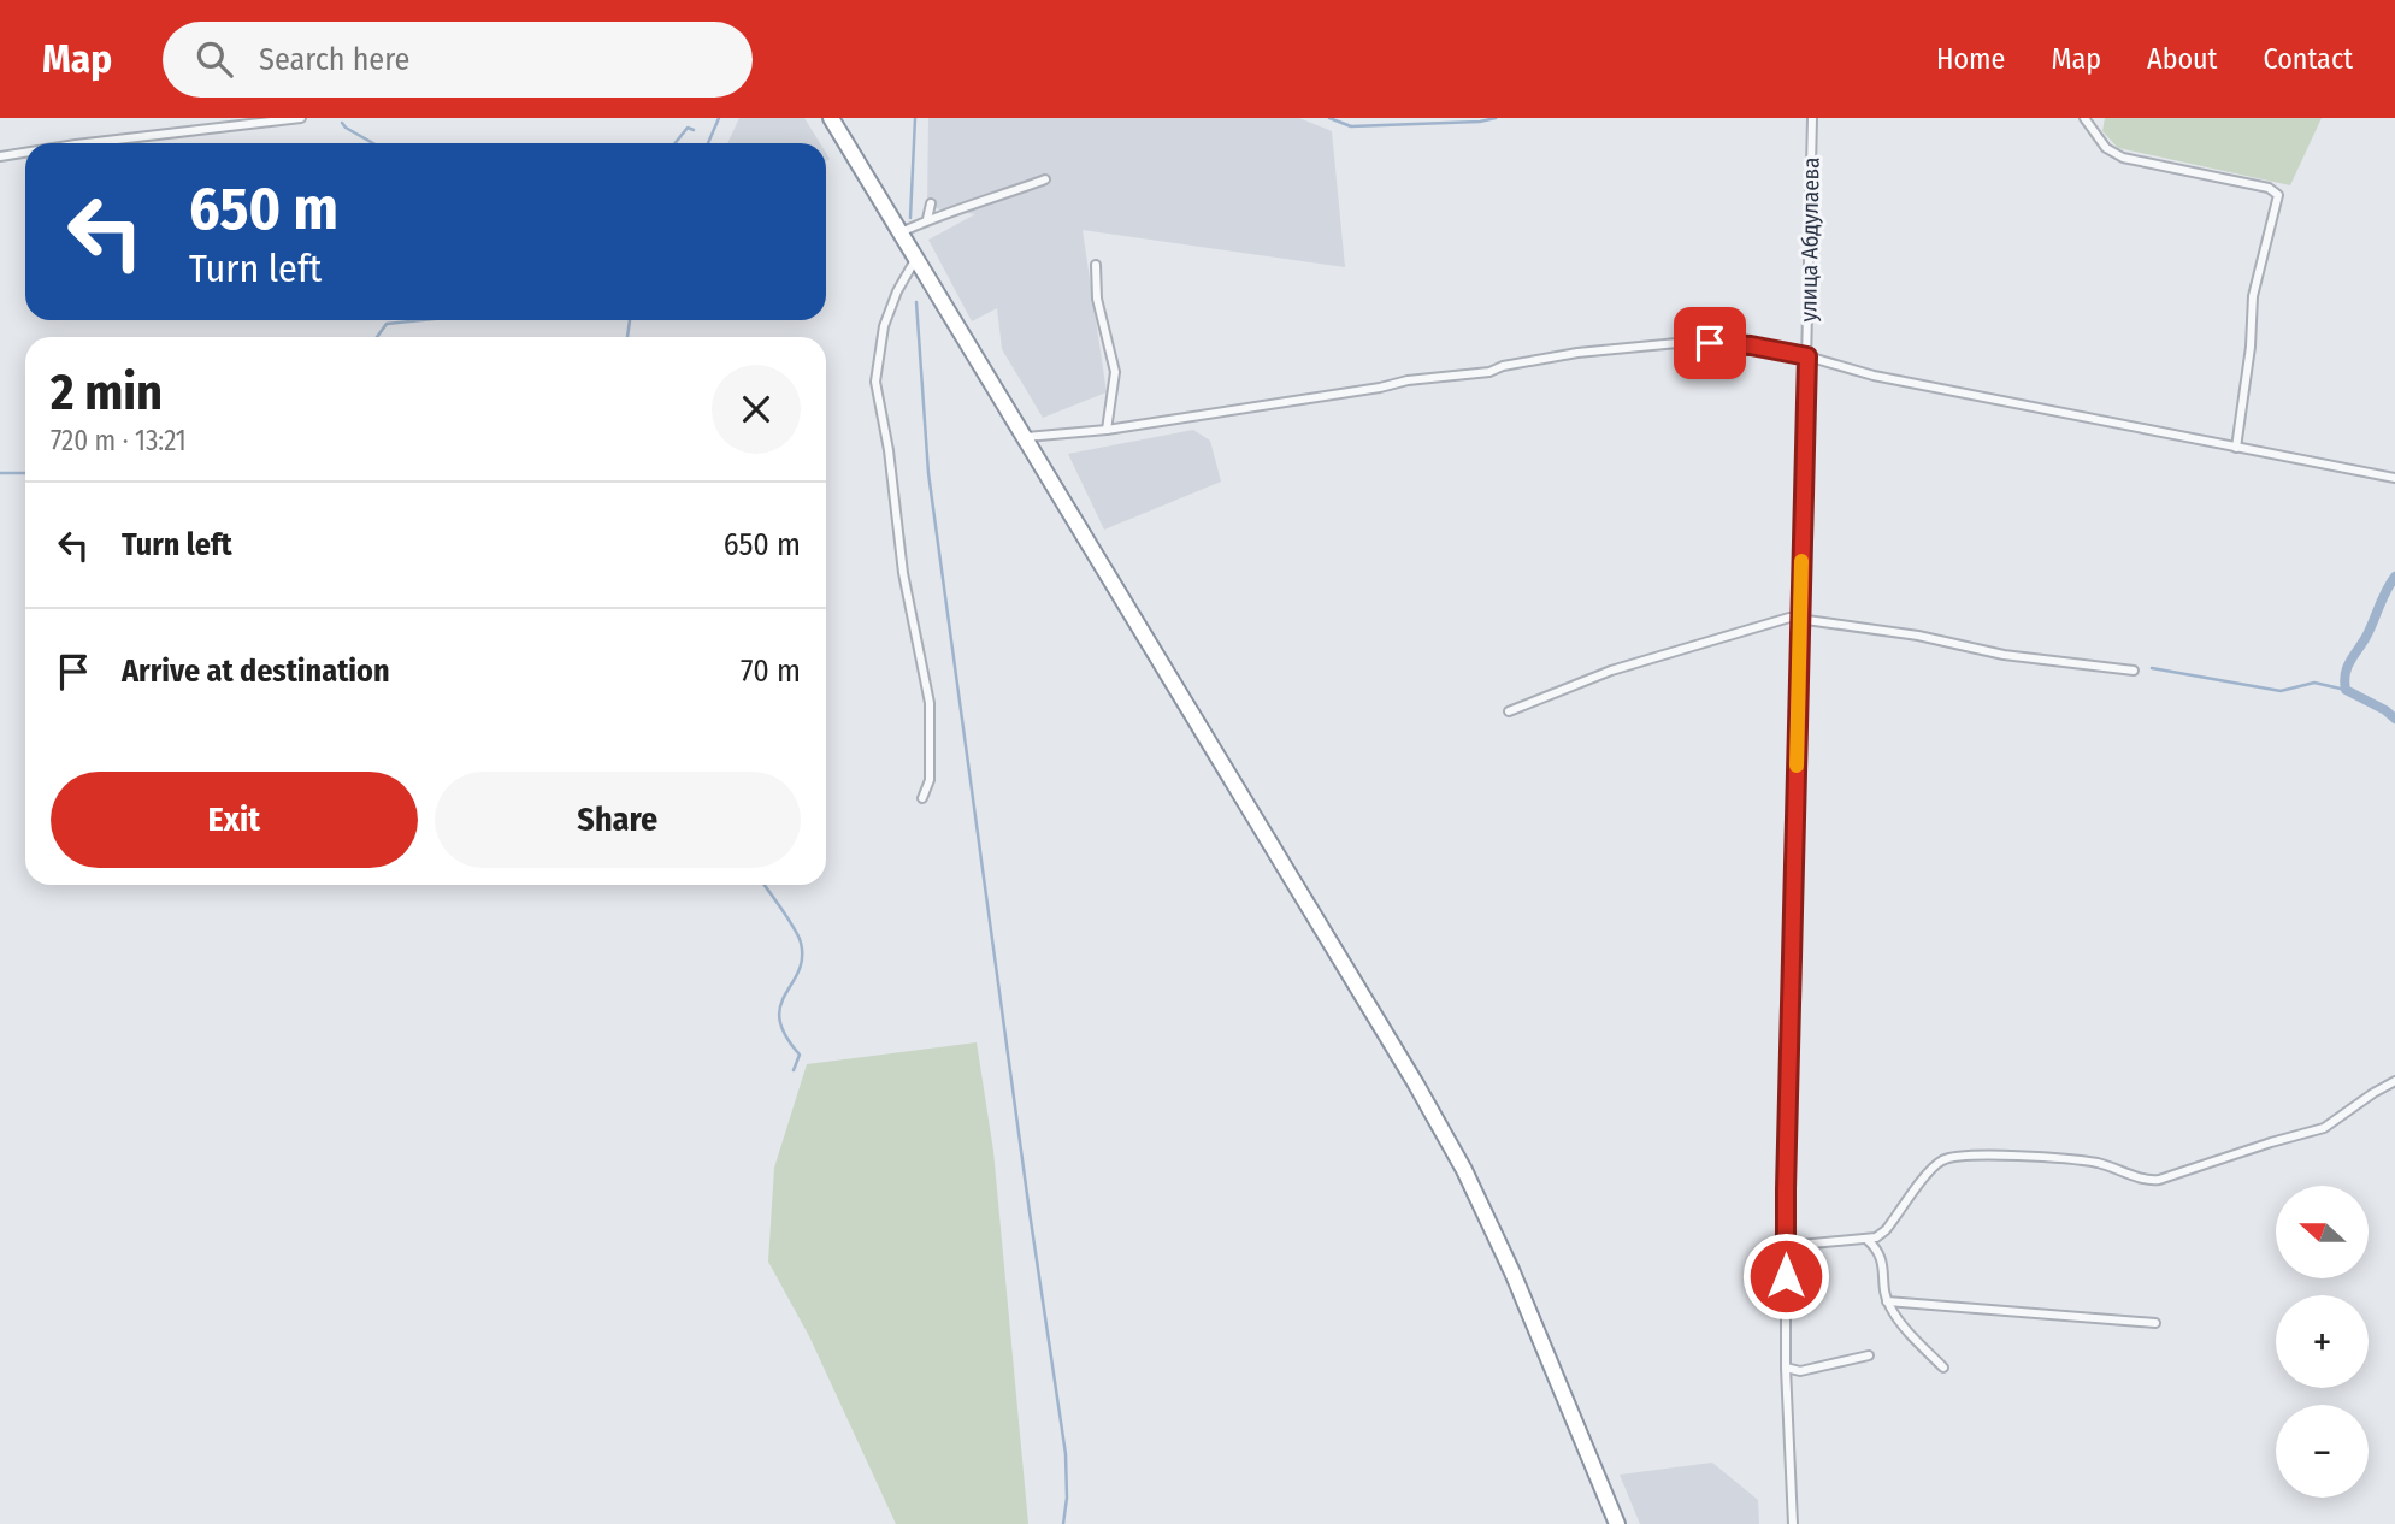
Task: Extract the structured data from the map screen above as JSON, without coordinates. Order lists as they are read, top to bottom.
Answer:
{
  "streets": {
    "street": ["улица Абдулаева"]
  },
  "north": "left",
  "page": {
    "header": "Map",
    "search": "Search here",
    "nav": [
      "Home",
      "Map",
      "About",
      "Contact"
    ],
    "turn": ["650 m", "Turn left"],
    "heading": ["2 min", "720 m · 13:21"],
    "list": [
      {
        "name": "Turn left",
        "value": "650 m"
      },
      {
        "name": "Arrive at destination",
        "value": "70 m"
      }
    ],
    "buttons": ["Exit", "Share"],
    "map_buttons": ["+", "−"]
  }
}
